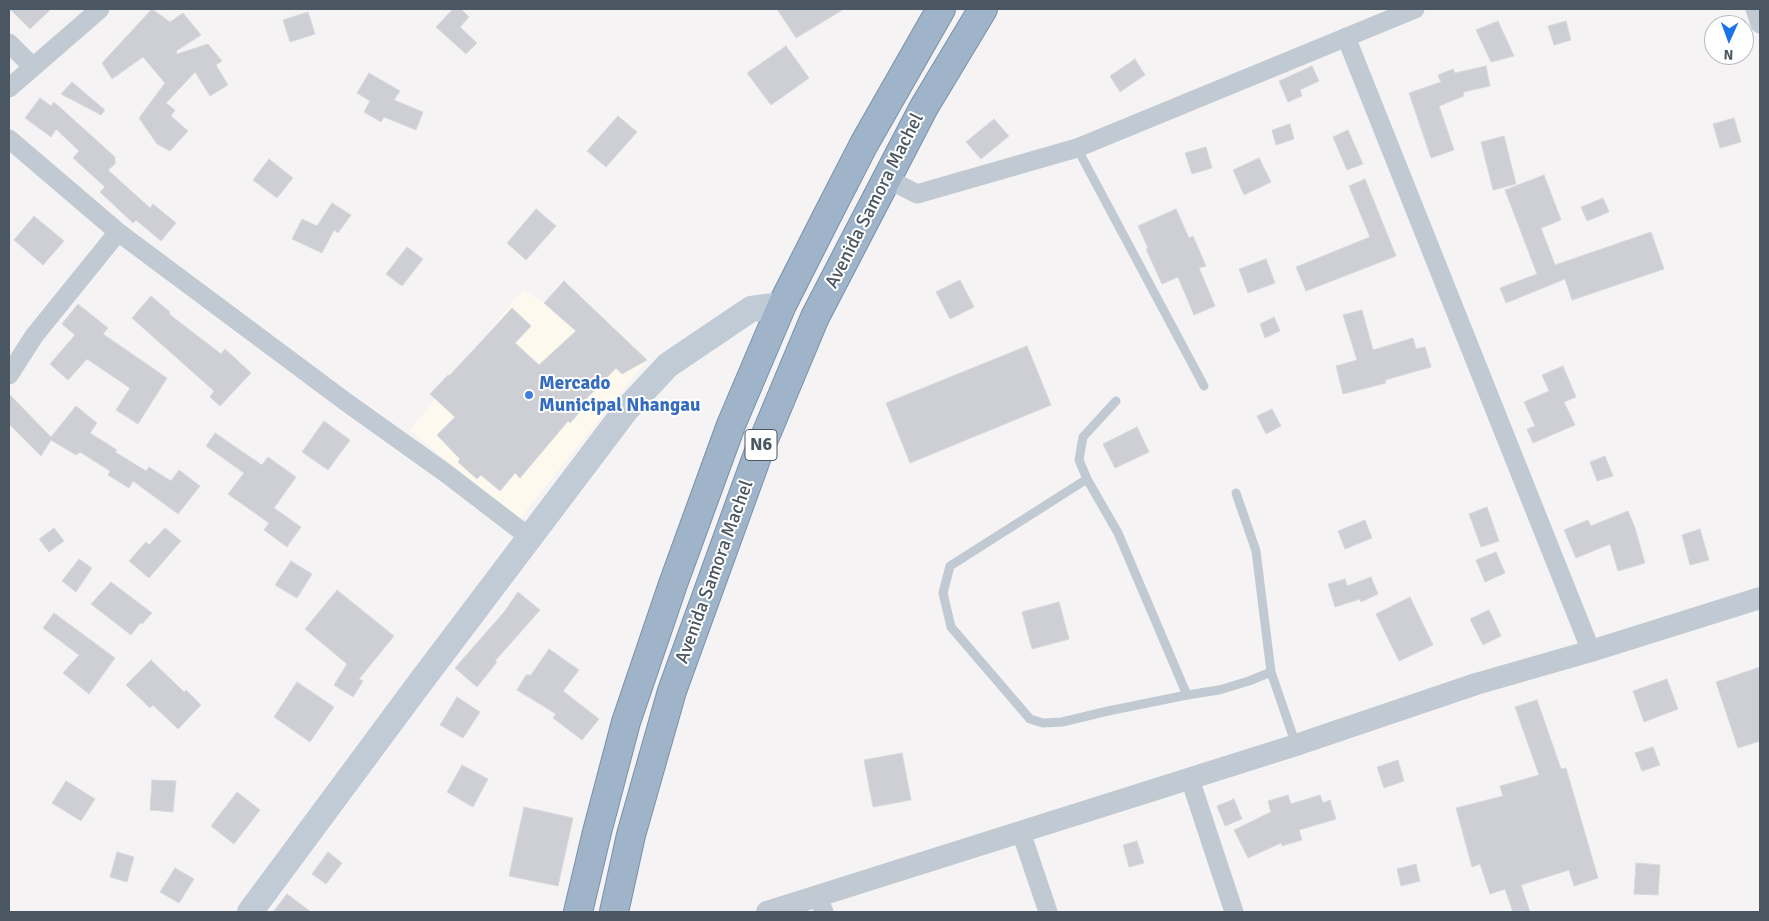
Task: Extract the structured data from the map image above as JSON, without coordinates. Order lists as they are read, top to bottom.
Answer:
{
  "streets": {
    "highway": ["Avenida Samora Machel", "N6"]
  },
  "places": ["Mercado Municipal Nhangau"],
  "north": "bottom"
}
